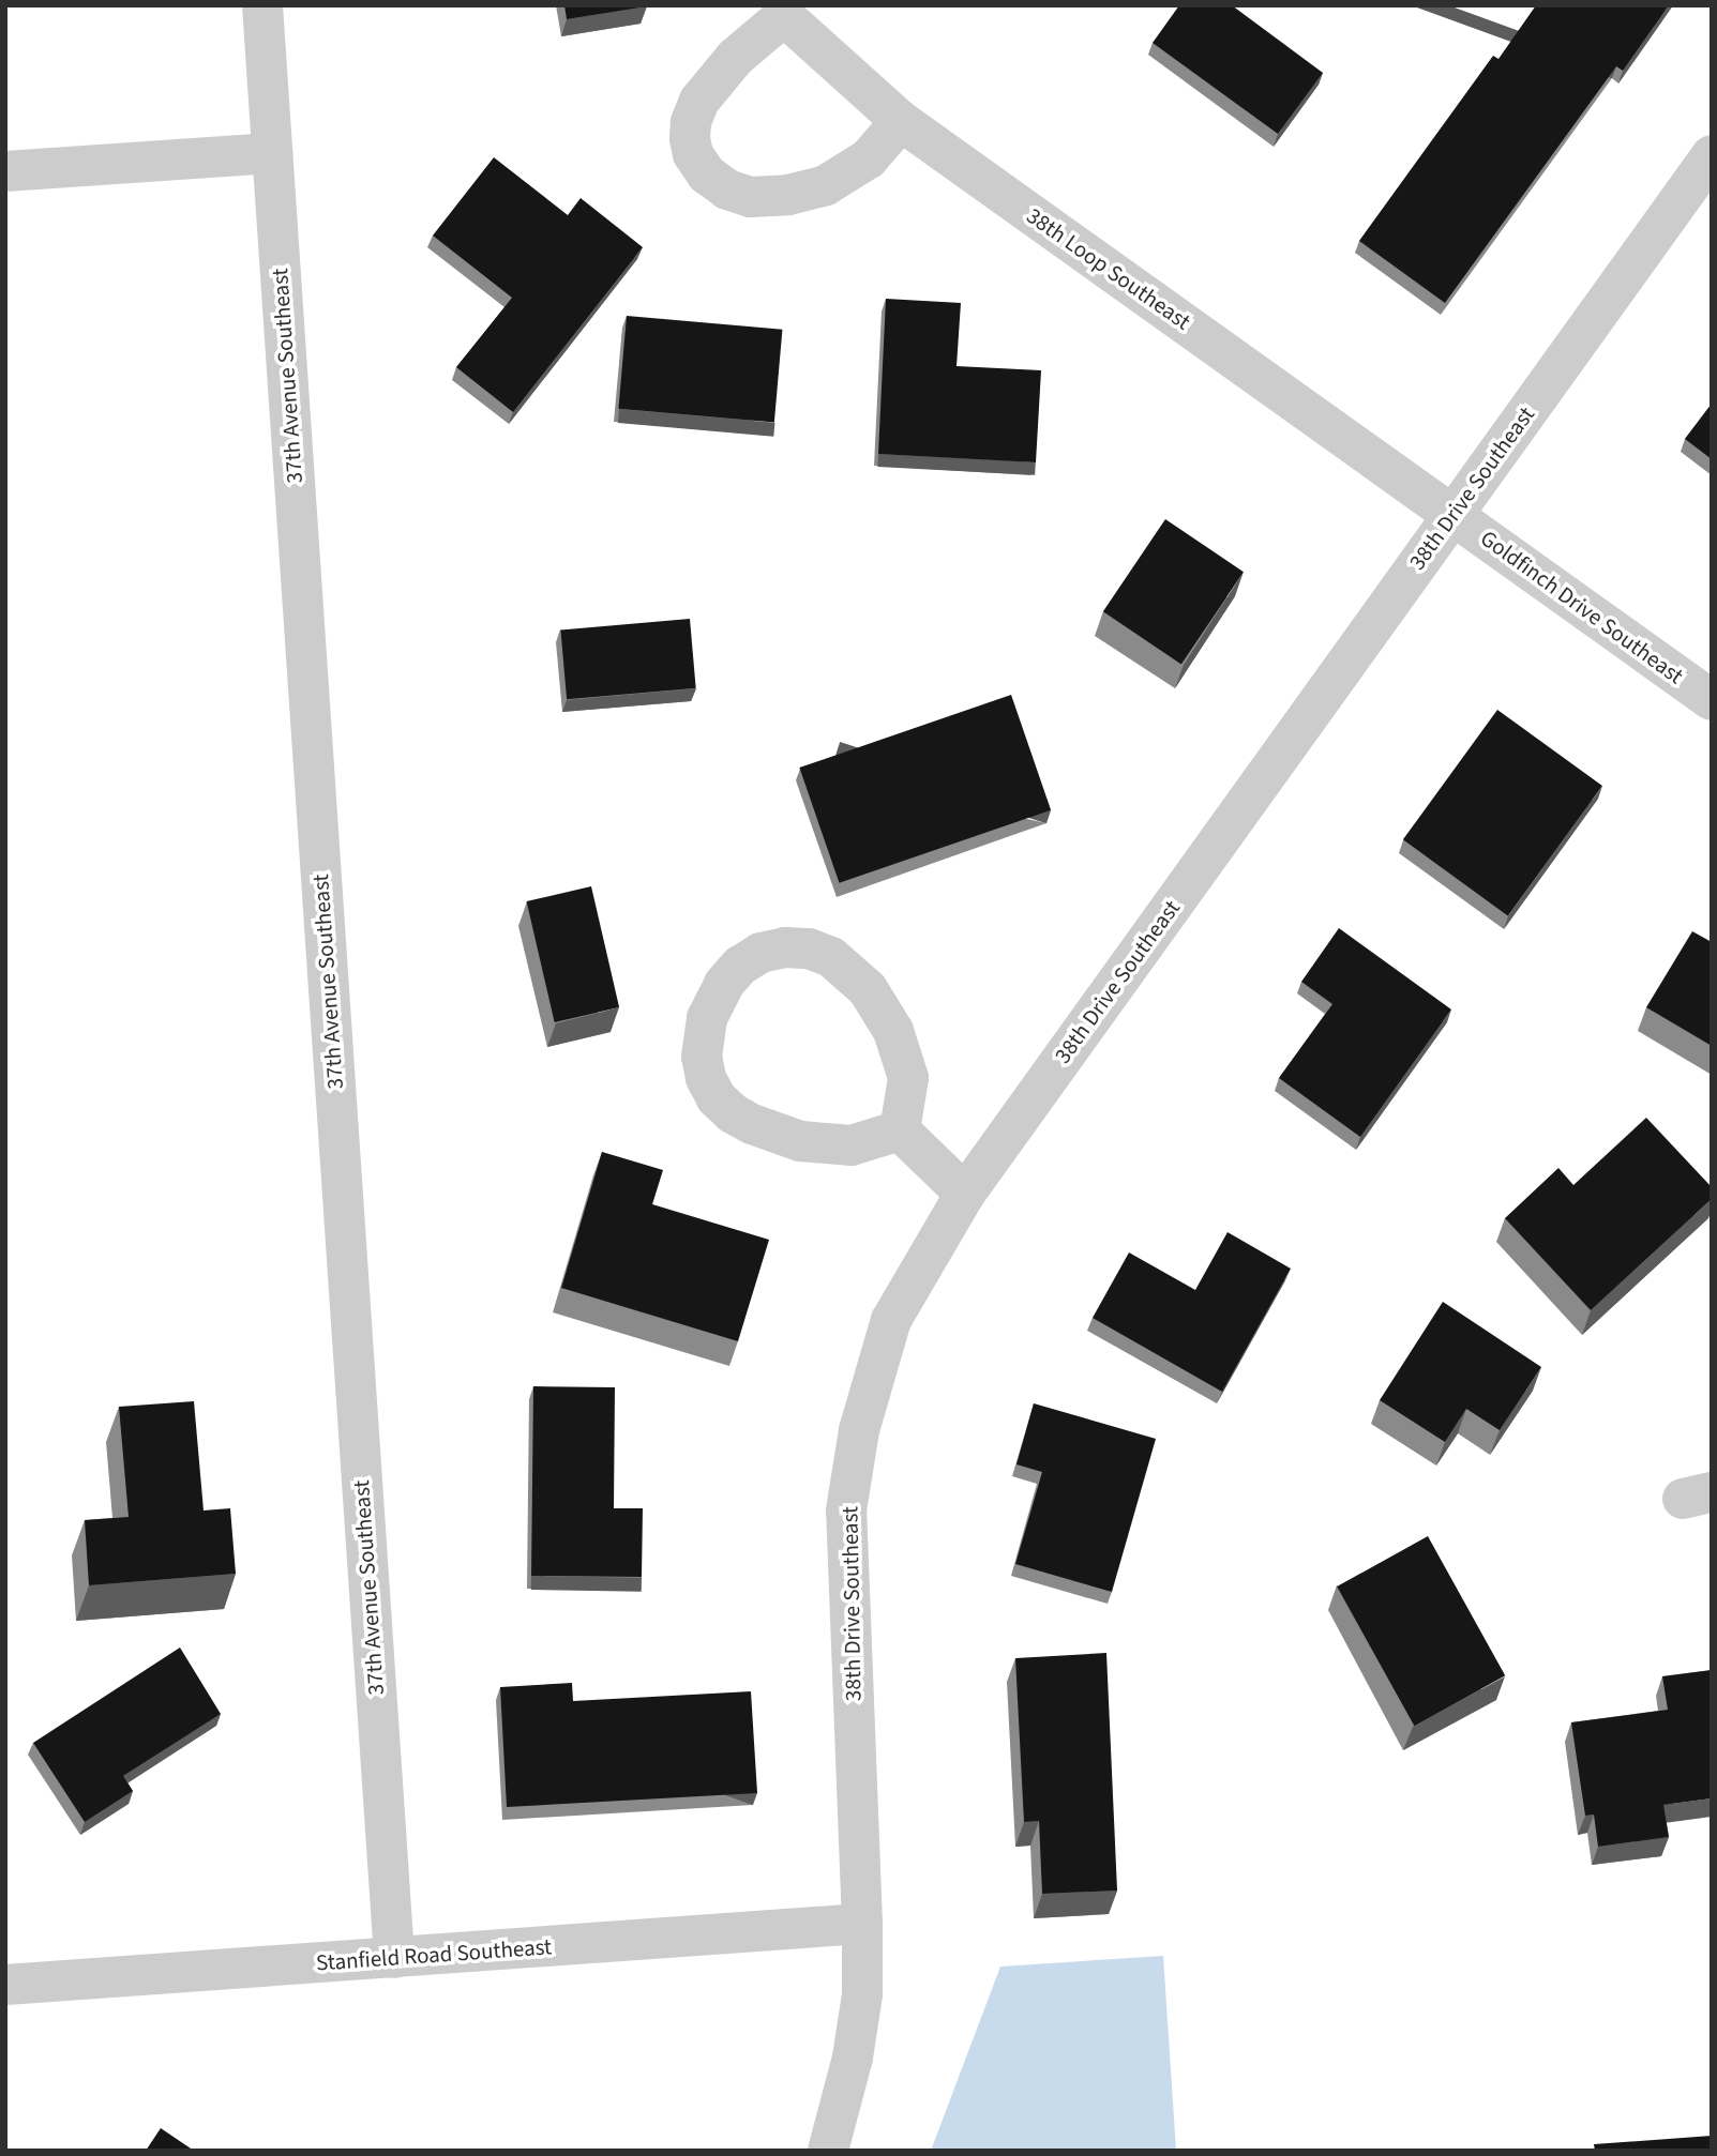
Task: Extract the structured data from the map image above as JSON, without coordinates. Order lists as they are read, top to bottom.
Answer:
{
  "streets": {
    "street": [
      "38th Loop Southeast",
      "37th Avenue Southeast",
      "38th Drive Southeast",
      "Goldfinch Drive Southeast",
      "Stanfield Road Southeast"
    ]
  },
  "crossings": [
    ["38th Loop Southeast", "38th Drive Southeast"],
    ["38th Loop Southeast", "Goldfinch Drive Southeast"],
    ["37th Avenue Southeast", "Stanfield Road Southeast"],
    ["38th Drive Southeast", "Goldfinch Drive Southeast"],
    ["38th Drive Southeast", "Stanfield Road Southeast"]
  ]
}
